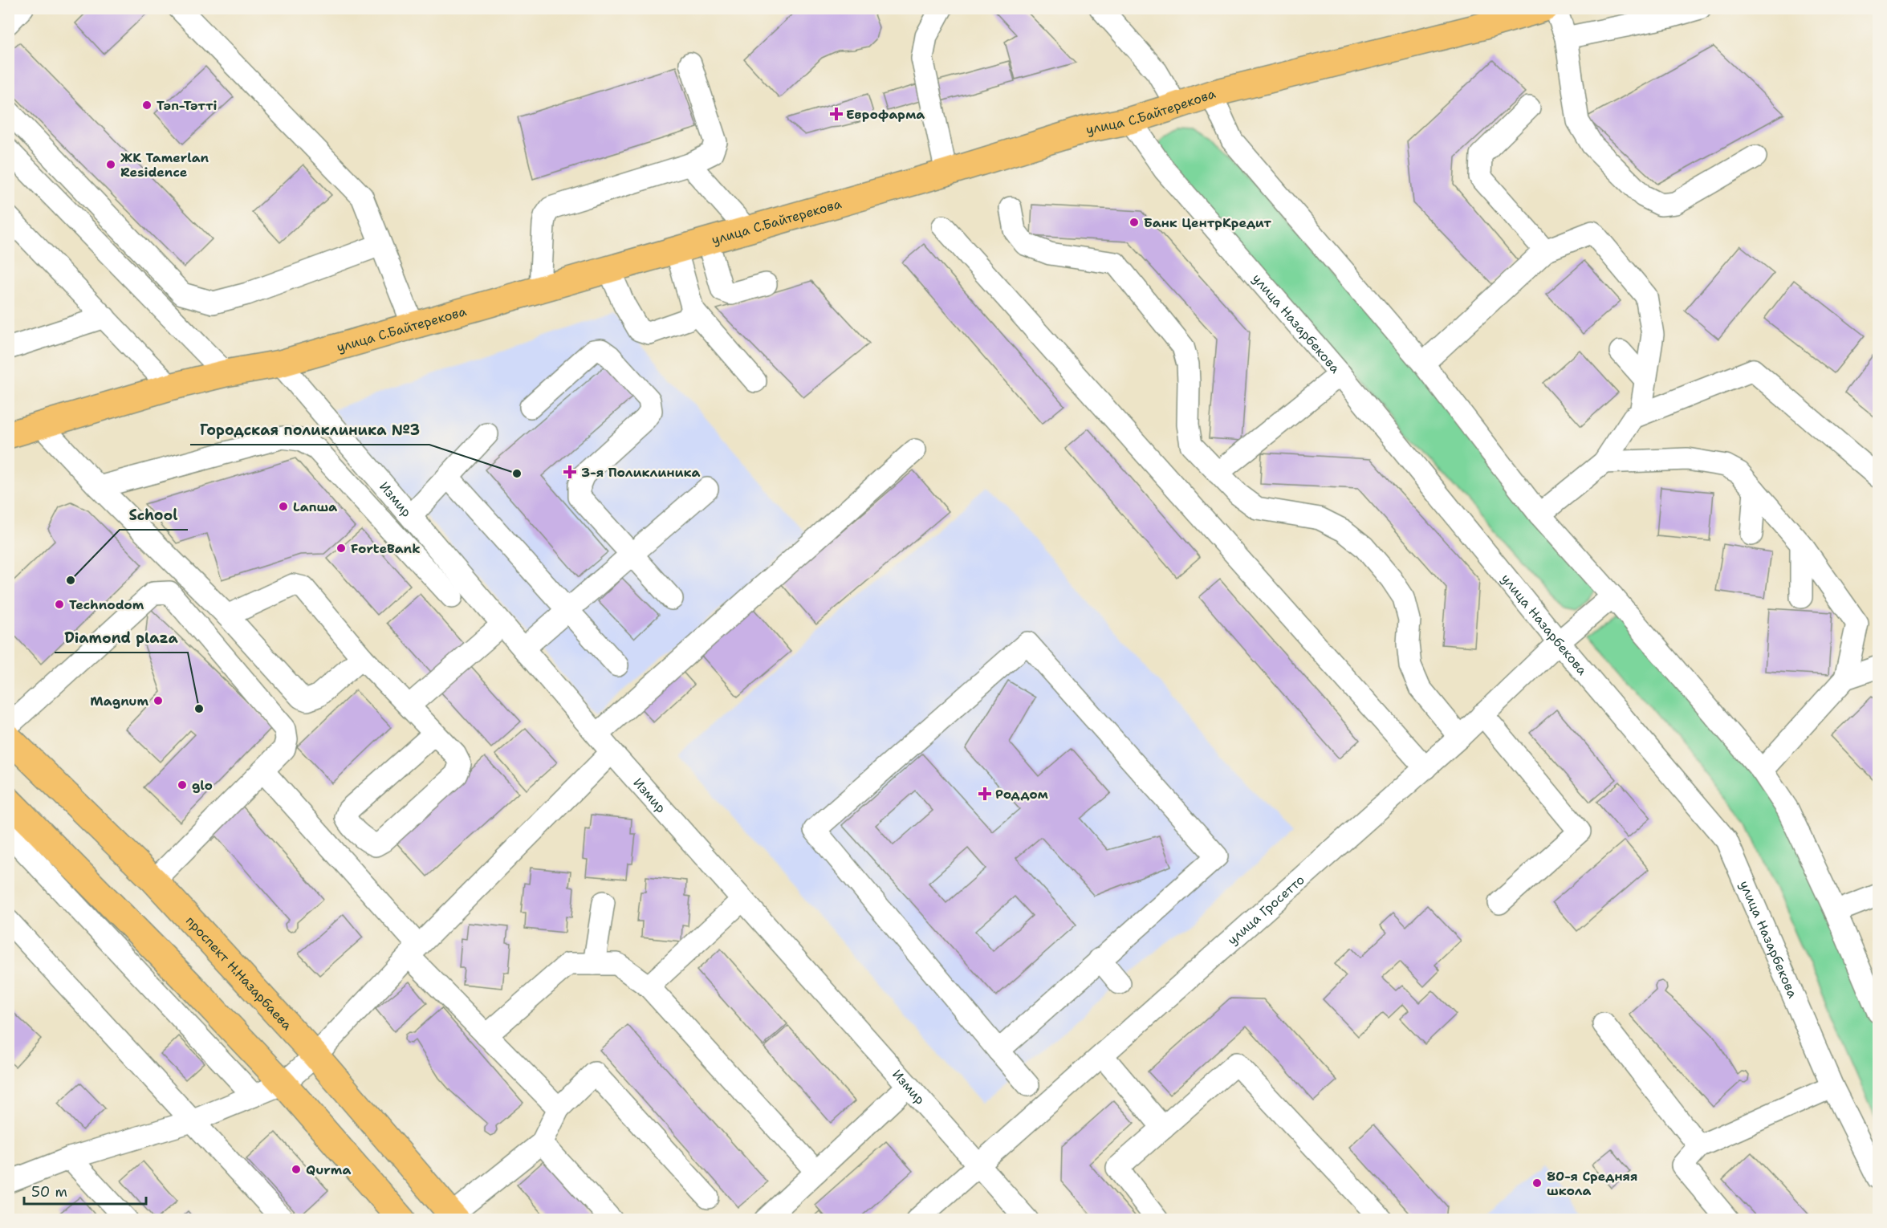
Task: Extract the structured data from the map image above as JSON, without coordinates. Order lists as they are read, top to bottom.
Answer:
{
  "streets": {
    "main road": ["улица С.Байтерекова", "проспект Н.Назарбаева"],
    "street": ["улица Назарбекова", "Измир", "улица Гросетто"]
  },
  "crossings": [
    ["улица С.Байтерекова", "улица Назарбекова"],
    ["улица С.Байтерекова", "Измир"],
    ["улица Назарбекова", "улица Гросетто"],
    ["Измир", "улица Гросетто"]
  ],
  "places": {
    "other": [
      "Тәп-Тәтті",
      "ЖК Tamerlan Residence",
      "Банк ЦентрКредит",
      "Городская поликлиника №3",
      "Lапша",
      "ForteBank",
      "School",
      "Technodom",
      "Magnum",
      "Diamond plaza",
      "glo",
      "Qurma",
      "80-я Средняя школа"
    ],
    "health": ["Еврофарма", "3-я Поликлиника", "Роддом"]
  },
  "scale_bar": "50 m"
}
